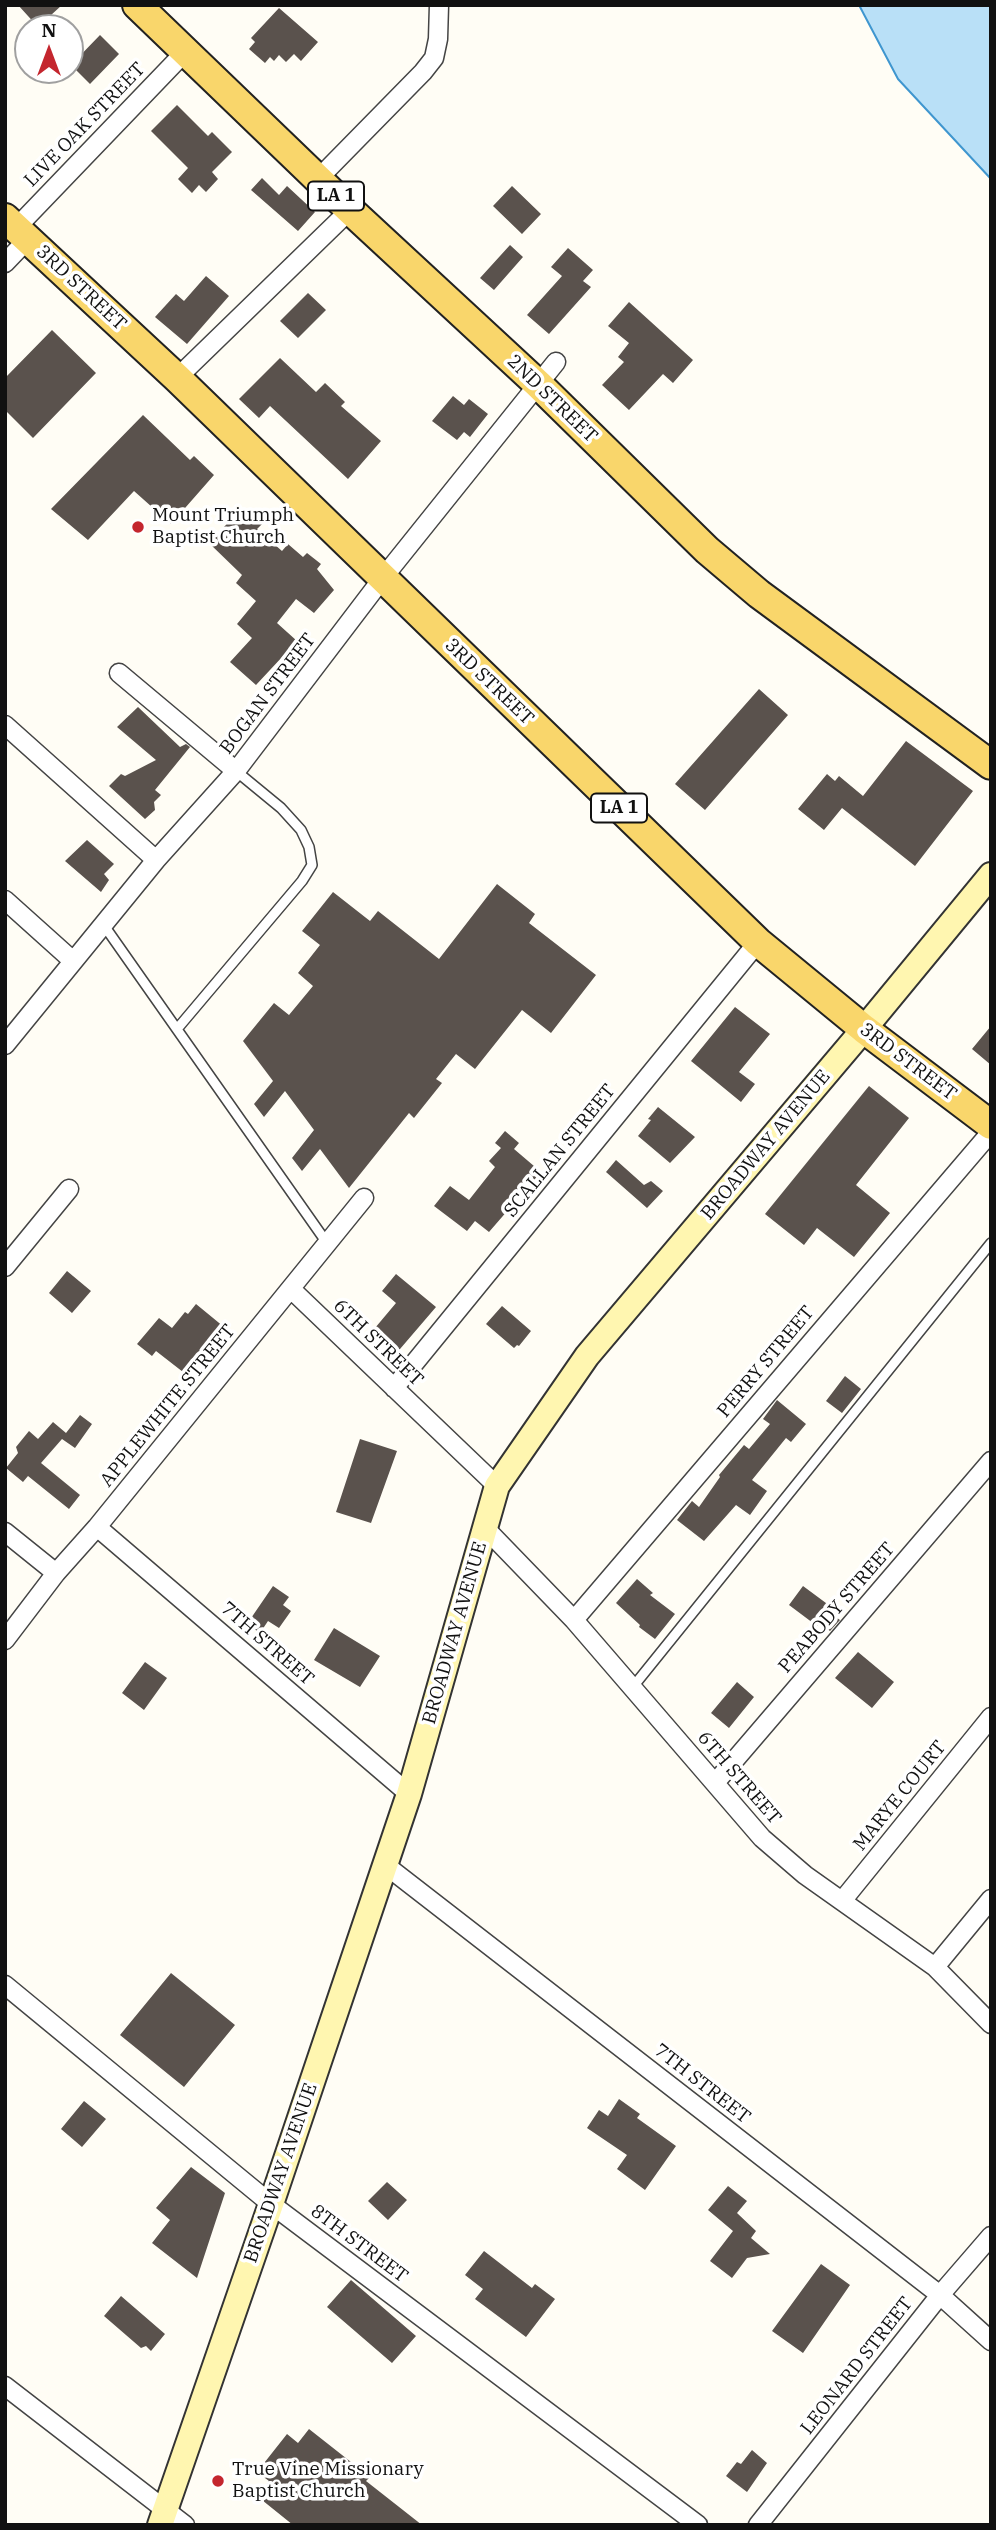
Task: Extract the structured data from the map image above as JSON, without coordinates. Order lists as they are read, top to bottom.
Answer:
{
  "streets": {
    "main road": [
      "LA 1",
      "3RD STREET",
      "2ND STREET",
      "BROADWAY AVENUE"
    ],
    "street": [
      "LIVE OAK STREET",
      "BOGAN STREET",
      "SCALLAN STREET",
      "6TH STREET",
      "PERRY STREET",
      "APPLEWHITE STREET",
      "PEABODY STREET",
      "7TH STREET",
      "MARYE COURT",
      "8TH STREET",
      "LEONARD STREET"
    ]
  },
  "crossings": [
    ["LIVE OAK STREET", "3RD STREET"],
    ["LIVE OAK STREET", "2ND STREET"],
    ["3RD STREET", "BOGAN STREET"],
    ["3RD STREET", "BROADWAY AVENUE"],
    ["3RD STREET", "SCALLAN STREET"],
    ["2ND STREET", "BOGAN STREET"],
    ["BROADWAY AVENUE", "6TH STREET"],
    ["BROADWAY AVENUE", "7TH STREET"],
    ["BROADWAY AVENUE", "8TH STREET"],
    ["SCALLAN STREET", "6TH STREET"],
    ["6TH STREET", "PERRY STREET"],
    ["6TH STREET", "APPLEWHITE STREET"],
    ["6TH STREET", "PEABODY STREET"],
    ["6TH STREET", "MARYE COURT"],
    ["APPLEWHITE STREET", "7TH STREET"],
    ["7TH STREET", "LEONARD STREET"]
  ],
  "places": ["Mount Triumph Baptist Church", "True Vine Missionary Baptist Church"],
  "north": "top"
}
